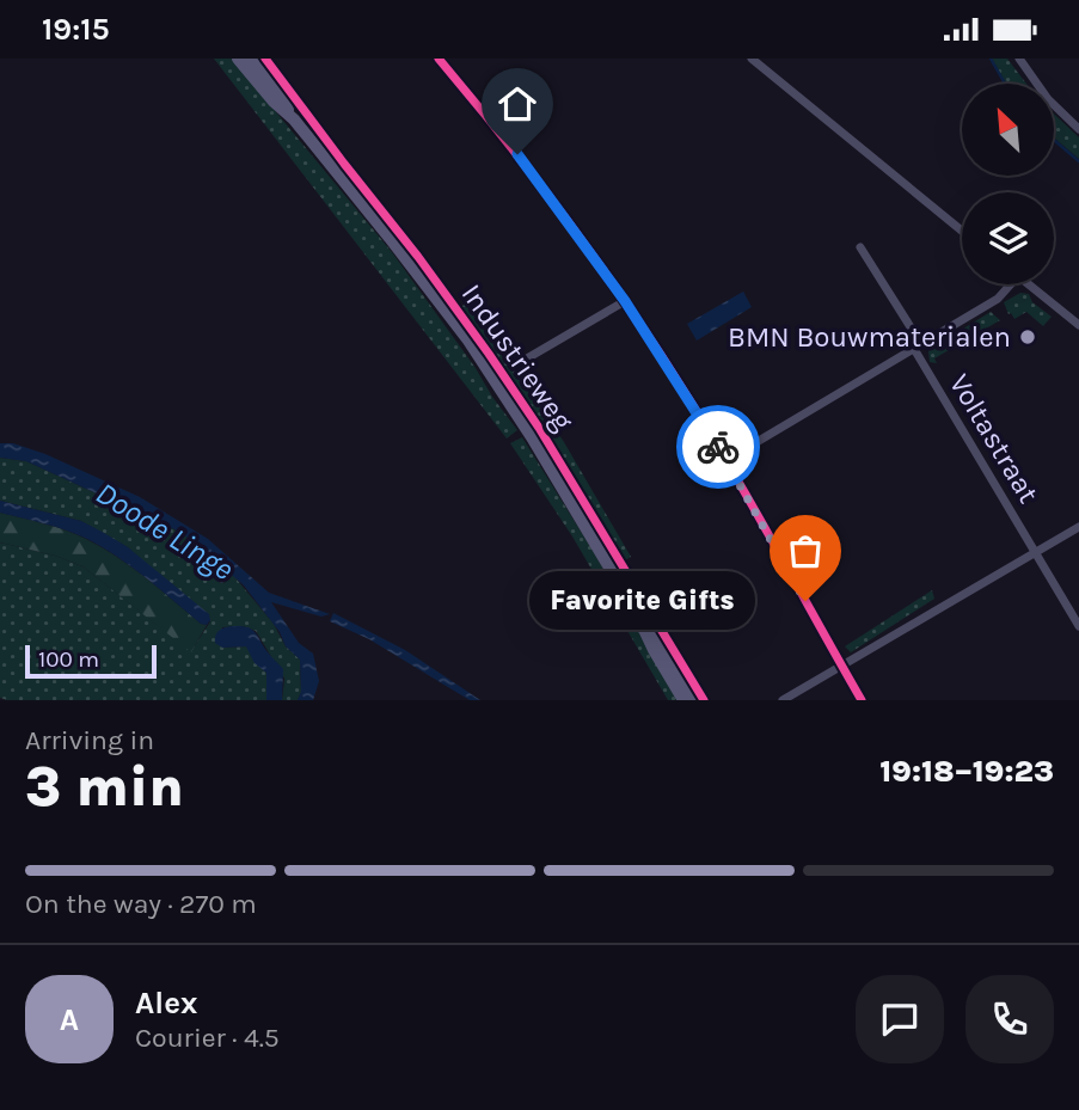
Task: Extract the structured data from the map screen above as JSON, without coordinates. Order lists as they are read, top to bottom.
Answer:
{
  "streets": {
    "main road": ["Industrieweg"],
    "street": ["Voltastraat"]
  },
  "water": ["Doode Linge"],
  "places": ["BMN Bouwmaterialen", "Favorite Gifts"],
  "scale_bar": "100 m",
  "north": "top left",
  "page": {
    "status": "19:15",
    "bubble": "Favorite Gifts",
    "scale": "100 m",
    "heading": ["3 min", "Arriving in", "19:18–19:23"],
    "panel": ["Alex", "Courier · 4.5"],
    "bar": "On the way · 270 m",
    "round": "A"
  }
}
